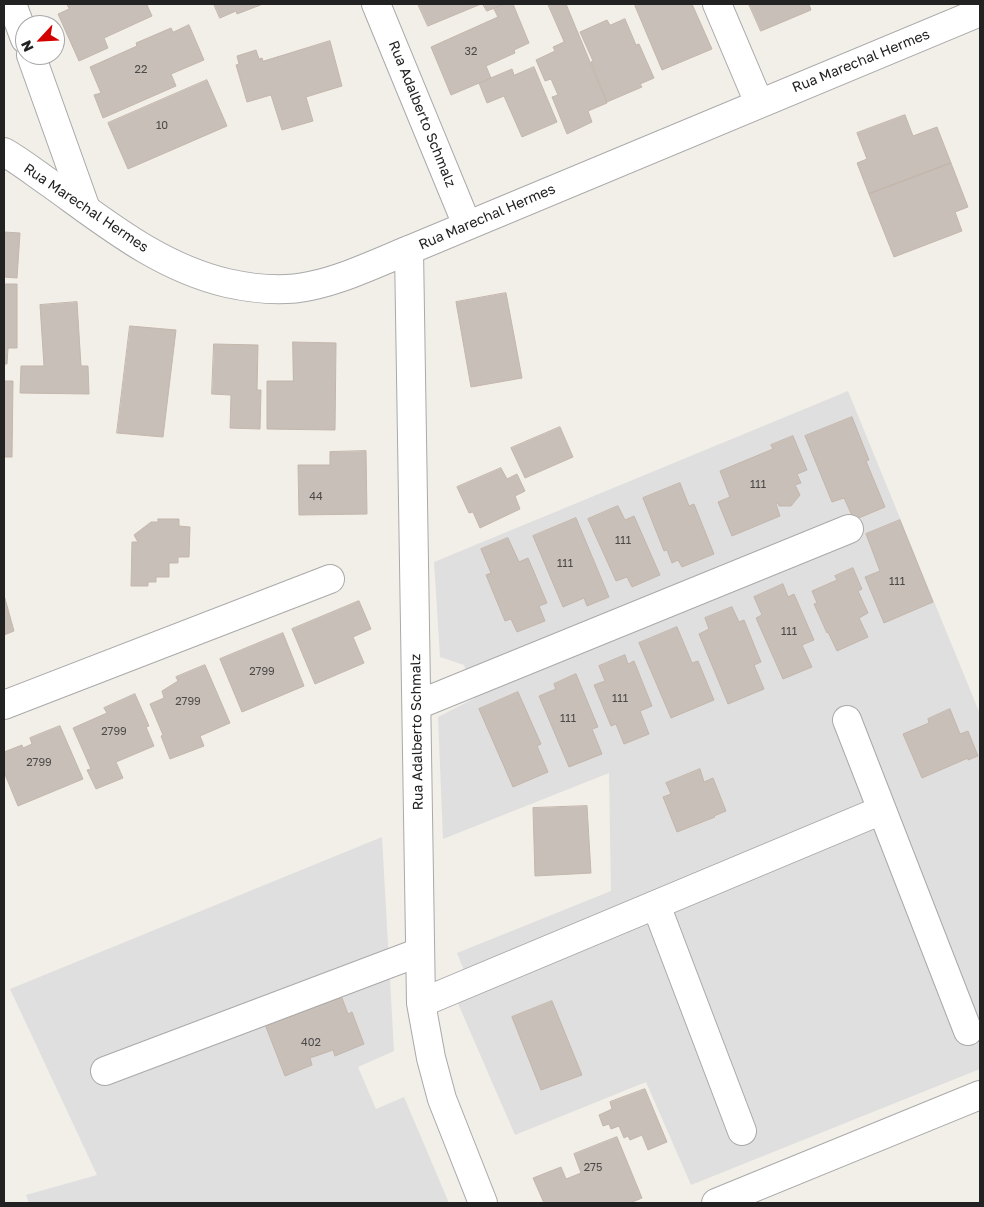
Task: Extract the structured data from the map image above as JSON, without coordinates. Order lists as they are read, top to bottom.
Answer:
{
  "streets": {
    "street": ["Rua Marechal Hermes", "Rua Adalberto Schmalz"]
  },
  "crossings": [
    ["Rua Marechal Hermes", "Rua Adalberto Schmalz"]
  ],
  "house_numbers": [
    "32",
    "22",
    "10",
    "111",
    "44",
    "111",
    "111",
    "111",
    "111",
    "2799",
    "111",
    "2799",
    "111",
    "2799",
    "2799",
    "402",
    "275"
  ],
  "north": "bottom left"
}
